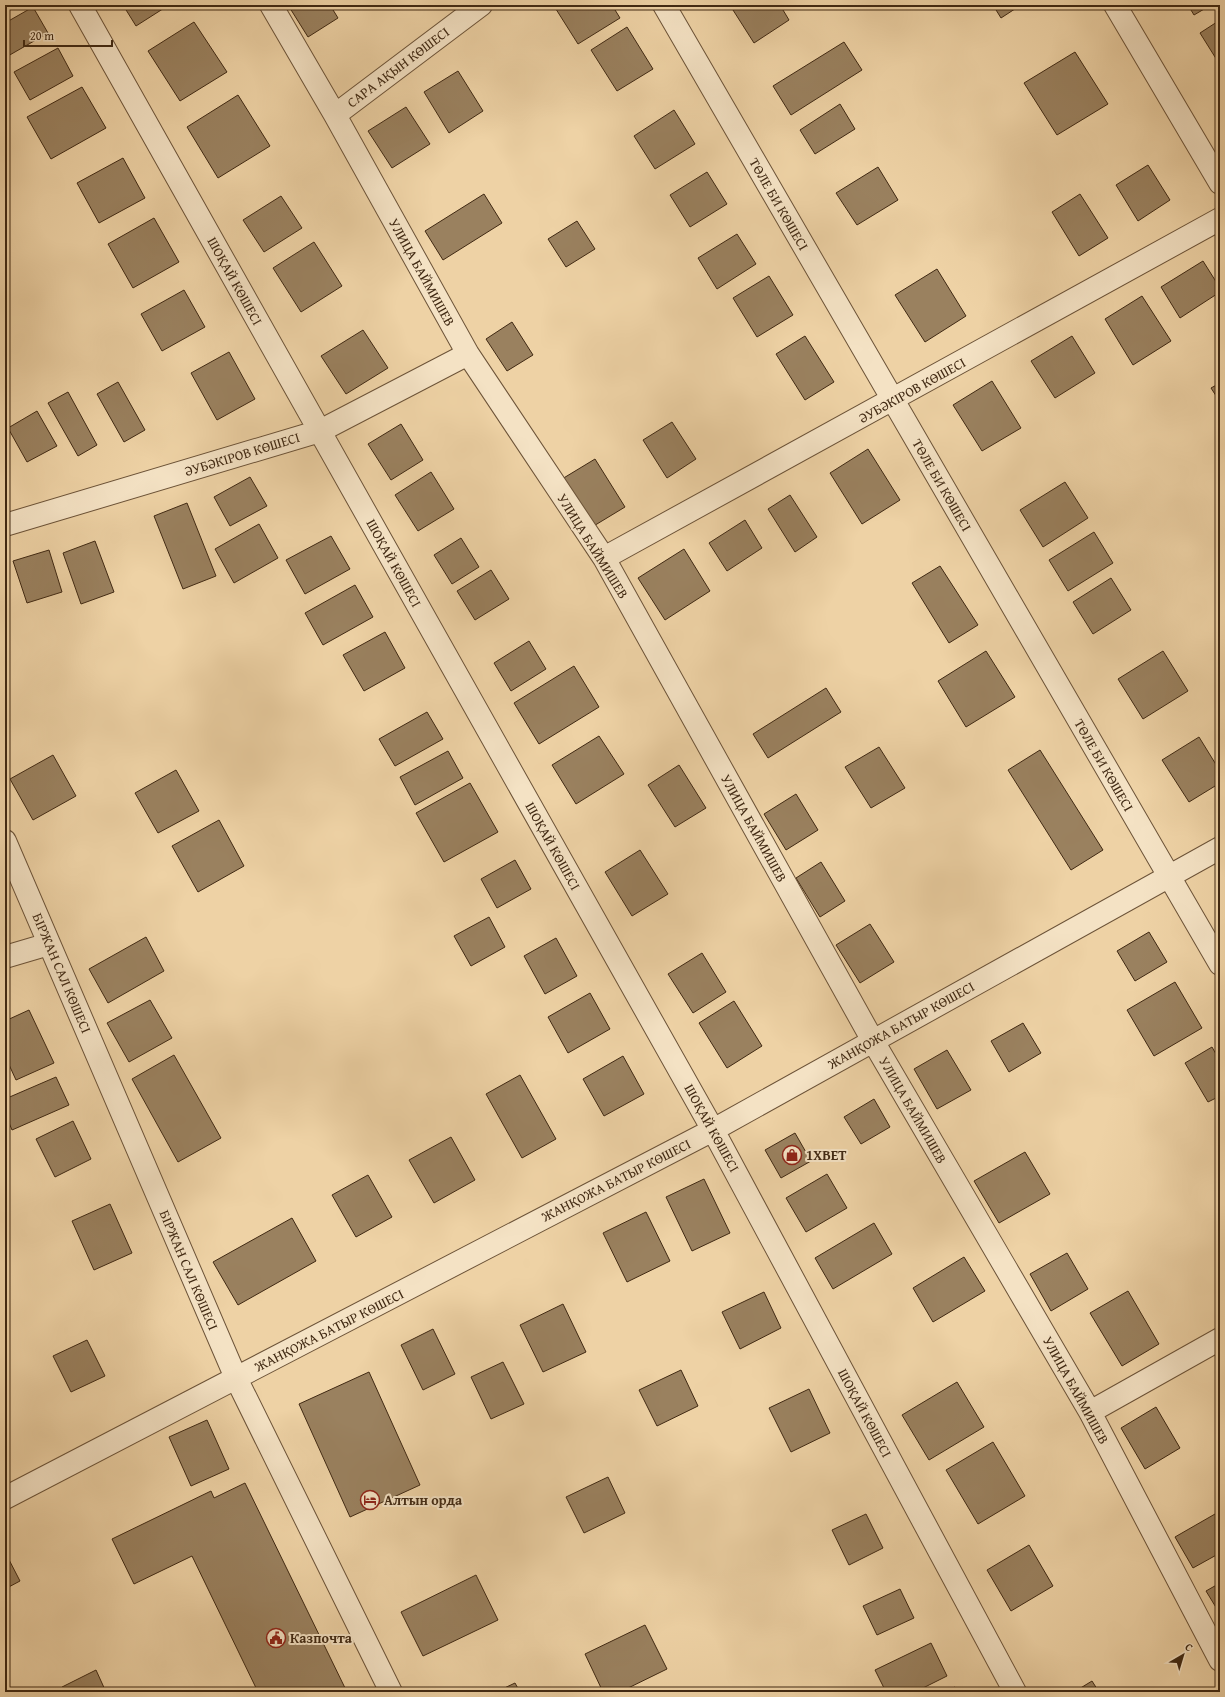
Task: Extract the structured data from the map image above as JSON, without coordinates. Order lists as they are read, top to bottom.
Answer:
{
  "streets": {
    "street": [
      "САРА АҚЫН КӨШЕСІ",
      "ТӨЛЕ БИ КӨШЕСІ",
      "УЛИЦА БАЙМИШЕВ",
      "ШОҚАЙ КӨШЕСІ",
      "ӘУБӘКІРОВ КӨШЕСІ",
      "БІРЖАН САЛ КӨШЕСІ",
      "ЖАНҚОЖА БАТЫР КӨШЕСІ"
    ]
  },
  "crossings": [
    ["САРА АҚЫН КӨШЕСІ", "УЛИЦА БАЙМИШЕВ"],
    ["ТӨЛЕ БИ КӨШЕСІ", "ӘУБӘКІРОВ КӨШЕСІ"],
    ["ТӨЛЕ БИ КӨШЕСІ", "ЖАНҚОЖА БАТЫР КӨШЕСІ"],
    ["УЛИЦА БАЙМИШЕВ", "ӘУБӘКІРОВ КӨШЕСІ"],
    ["УЛИЦА БАЙМИШЕВ", "ЖАНҚОЖА БАТЫР КӨШЕСІ"],
    ["ШОҚАЙ КӨШЕСІ", "ӘУБӘКІРОВ КӨШЕСІ"],
    ["ШОҚАЙ КӨШЕСІ", "ЖАНҚОЖА БАТЫР КӨШЕСІ"],
    ["БІРЖАН САЛ КӨШЕСІ", "ЖАНҚОЖА БАТЫР КӨШЕСІ"]
  ],
  "places": {
    "shop": ["1XBET"],
    "hotel": ["Алтын орда"],
    "public building": ["Казпочта"]
  },
  "scale_bar": "20 m",
  "north": "top right"
}
